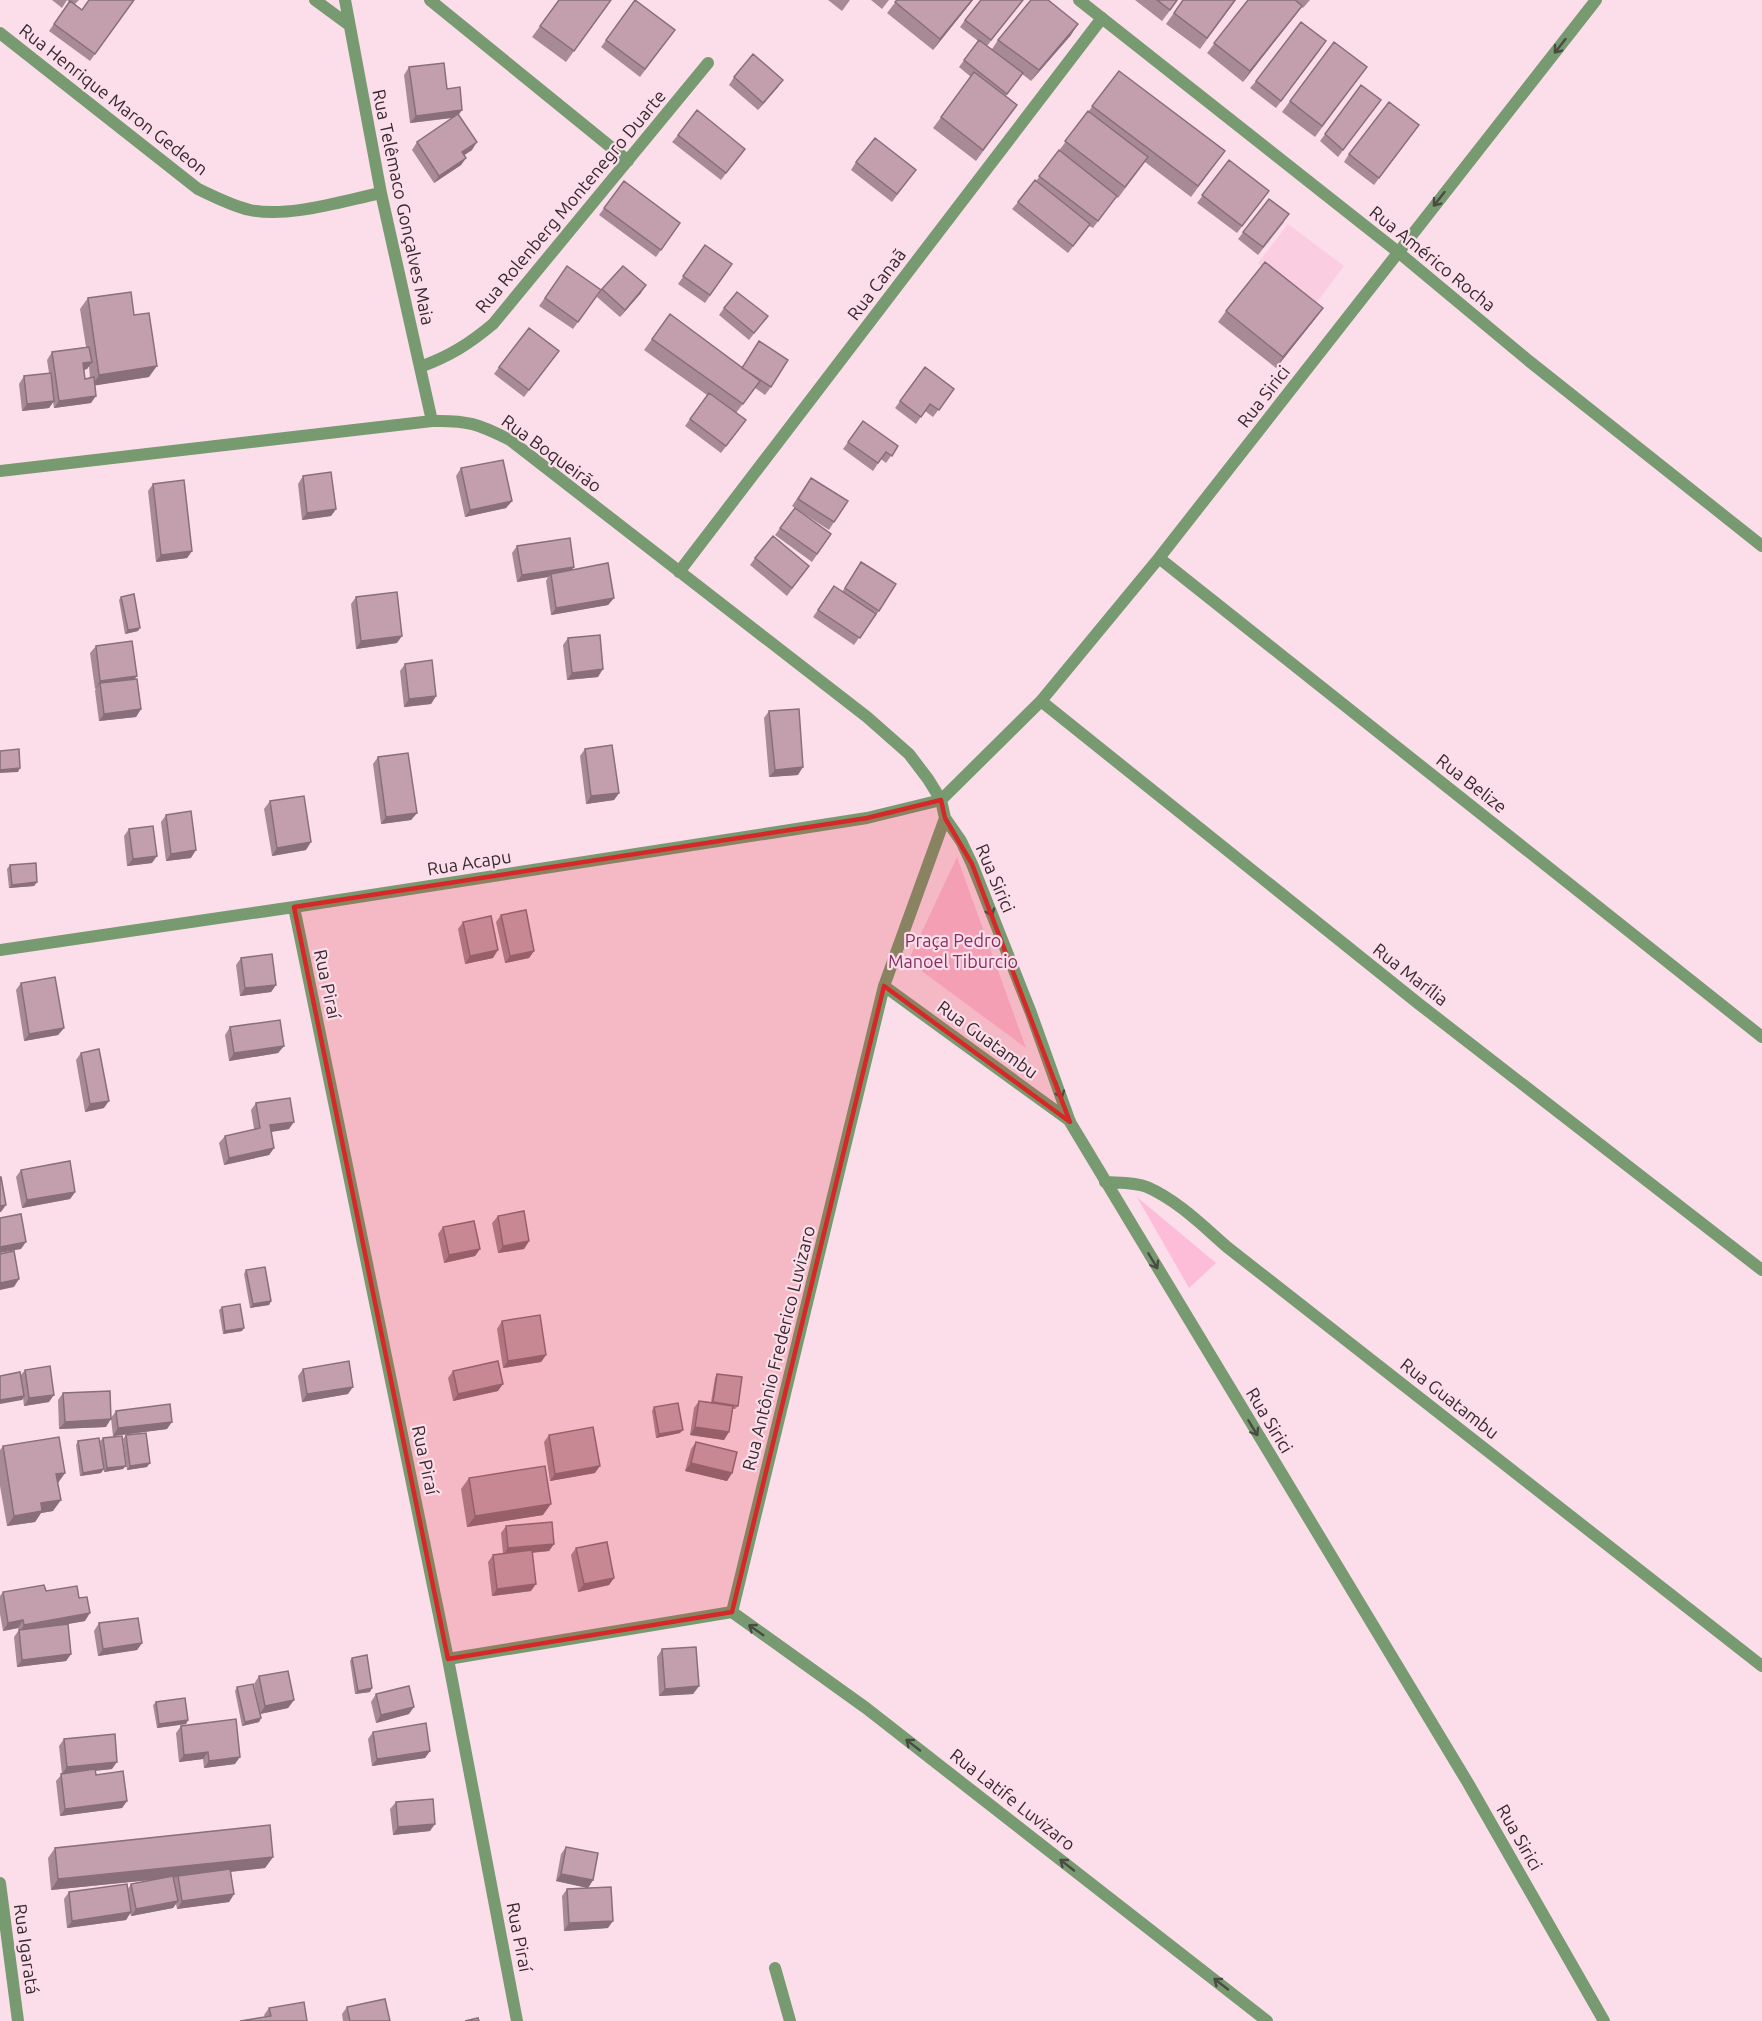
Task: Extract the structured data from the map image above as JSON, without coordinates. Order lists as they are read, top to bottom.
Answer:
{
  "streets": {
    "street": [
      "Rua Henrique Maron Gedeon",
      "Rua Rolenberg Montenegro Duarte",
      "Rua Telêmaco Gonçalves Maia",
      "Rua Américo Rocha",
      "Rua Canaã",
      "Rua Sirici",
      "Rua Boqueirão",
      "Rua Belize",
      "Rua Acapu",
      "Rua Marília",
      "Rua Piraí",
      "Rua Guatambu",
      "Rua Antônio Frederico Luvizaro",
      "Rua Latife Luvizaro",
      "Rua Igaratá"
    ]
  },
  "crossings": [
    ["Rua Henrique Maron Gedeon", "Rua Telêmaco Gonçalves Maia"],
    ["Rua Rolenberg Montenegro Duarte", "Rua Telêmaco Gonçalves Maia"],
    ["Rua Telêmaco Gonçalves Maia", "Rua Boqueirão"],
    ["Rua Américo Rocha", "Rua Canaã"],
    ["Rua Américo Rocha", "Rua Sirici"],
    ["Rua Canaã", "Rua Boqueirão"],
    ["Rua Sirici", "Rua Boqueirão"],
    ["Rua Sirici", "Rua Belize"],
    ["Rua Sirici", "Rua Acapu"],
    ["Rua Sirici", "Rua Marília"],
    ["Rua Sirici", "Rua Guatambu"],
    ["Rua Sirici", "Rua Antônio Frederico Luvizaro"],
    ["Rua Boqueirão", "Rua Acapu"],
    ["Rua Acapu", "Rua Piraí"],
    ["Rua Guatambu", "Rua Antônio Frederico Luvizaro"],
    ["Rua Antônio Frederico Luvizaro", "Rua Latife Luvizaro"]
  ],
  "one_way": ["Rua Sirici", "Rua Latife Luvizaro"],
  "parks": ["Praça Pedro Manoel Tiburcio"]
}
